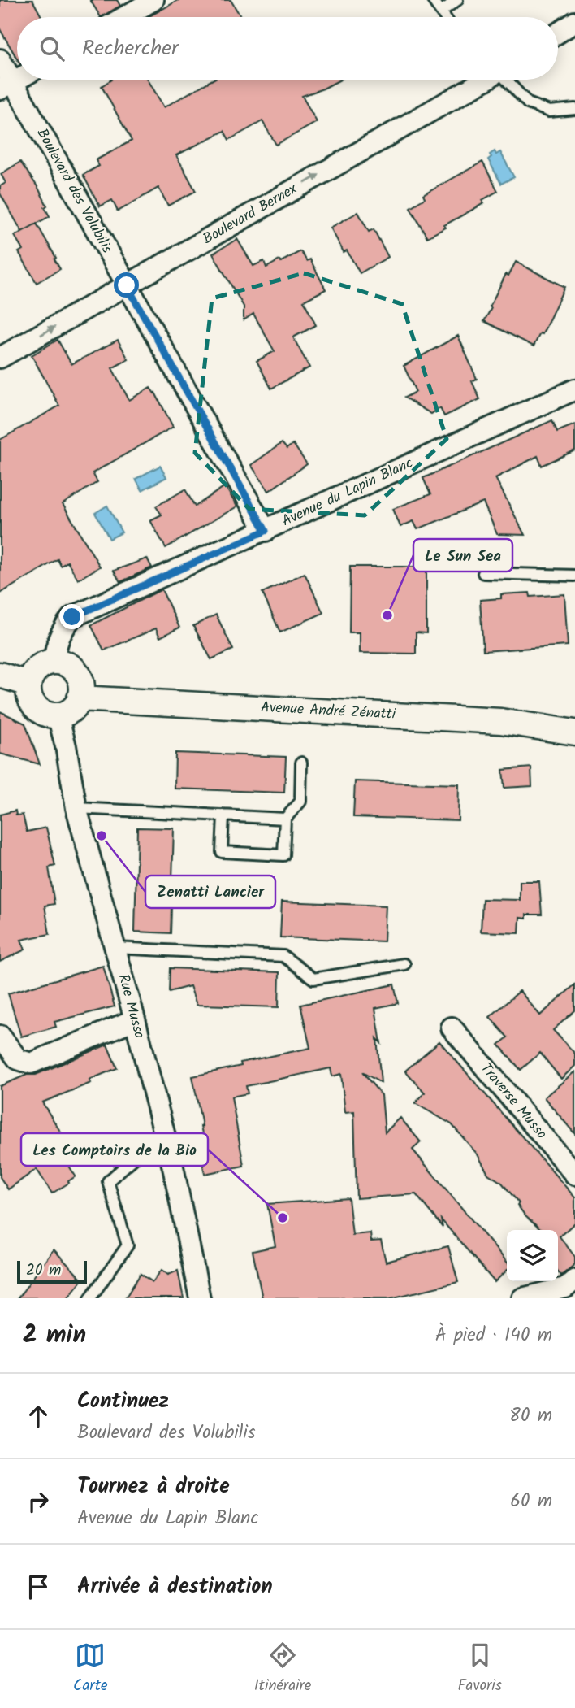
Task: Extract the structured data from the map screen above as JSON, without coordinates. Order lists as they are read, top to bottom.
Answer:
{
  "streets": {
    "street": [
      "Boulevard des Volubilis",
      "Boulevard Bernex",
      "Avenue du Lapin Blanc",
      "Avenue André Zénatti",
      "Rue Musso",
      "Traverse Musso"
    ]
  },
  "crossings": [
    ["Boulevard des Volubilis", "Boulevard Bernex"],
    ["Boulevard des Volubilis", "Avenue du Lapin Blanc"],
    ["Avenue du Lapin Blanc", "Avenue André Zénatti"],
    ["Avenue du Lapin Blanc", "Rue Musso"],
    ["Avenue André Zénatti", "Rue Musso"]
  ],
  "one_way": ["Boulevard Bernex"],
  "places": ["Le Sun Sea", "Zenatti Lancier", "Les Comptoirs de la Bio"],
  "scale_bar": "20 m",
  "page": {
    "search": "Rechercher",
    "scale": "20 m",
    "heading": ["2 min", "À pied · 140 m"],
    "list": [
      ["Continuez", "Boulevard des Volubilis", "80 m"],
      ["Tournez à droite", "Avenue du Lapin Blanc", "60 m"],
      "Arrivée à destination"
    ],
    "nav": ["Carte", "Itinéraire", "Favoris"]
  }
}
